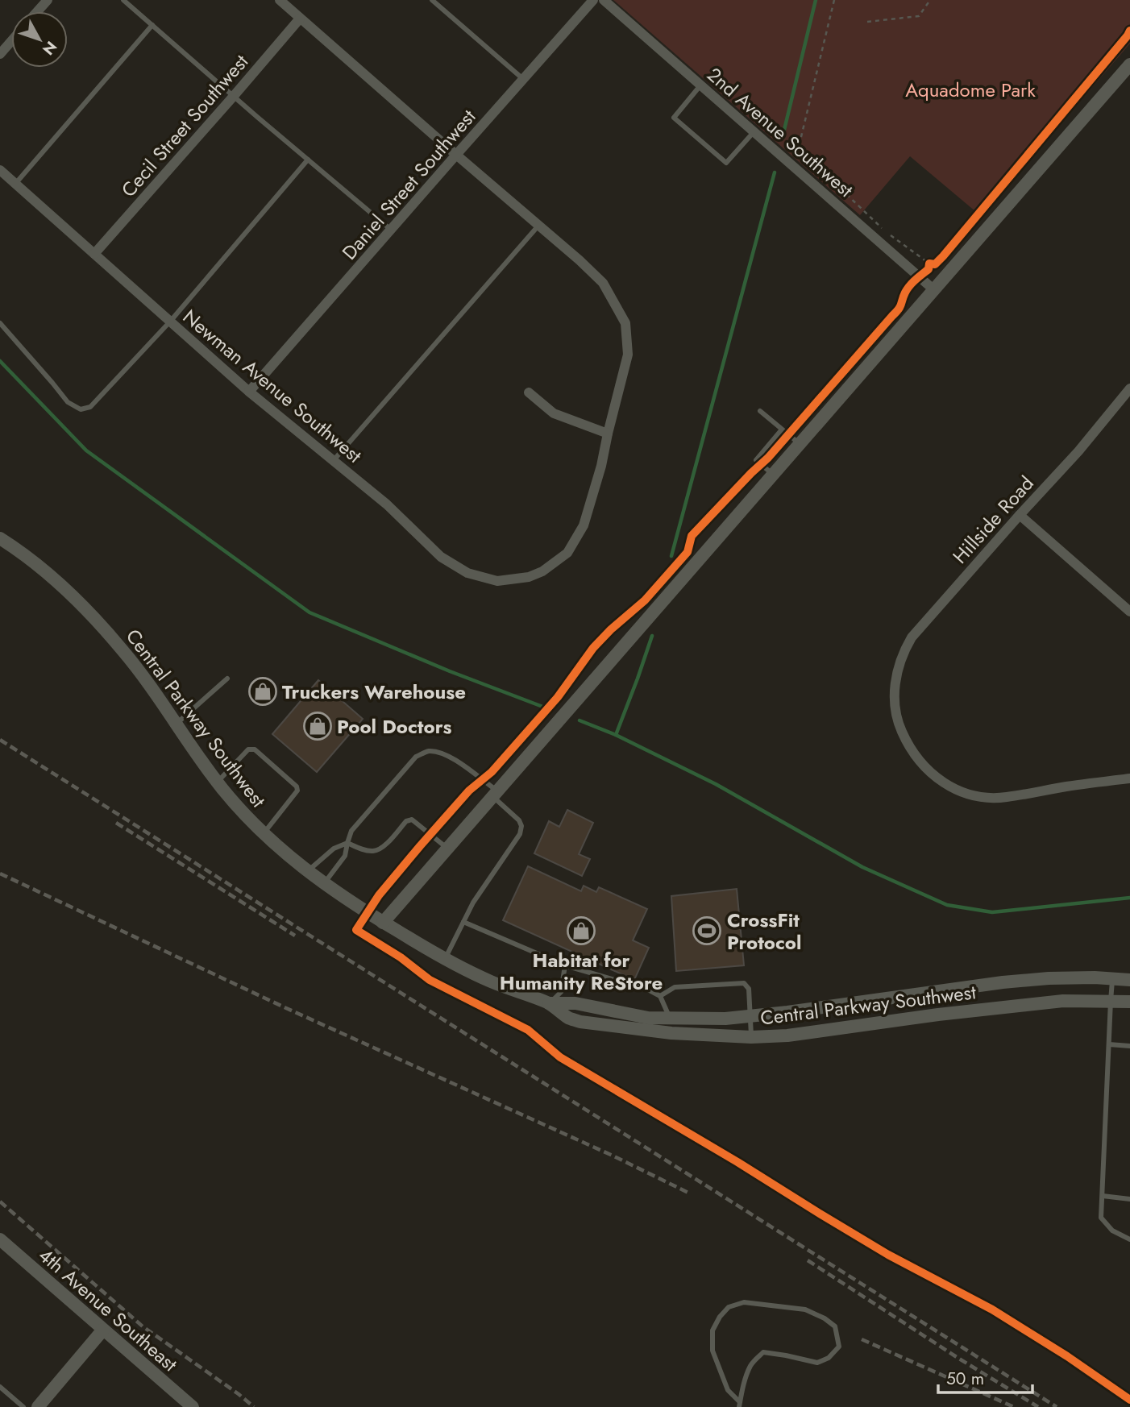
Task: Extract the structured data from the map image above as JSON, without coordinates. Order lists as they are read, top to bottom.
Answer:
{
  "streets": {
    "street": [
      "Cecil Street Southwest",
      "2nd Avenue Southwest",
      "Daniel Street Southwest",
      "Newman Avenue Southwest",
      "Hillside Road",
      "Central Parkway Southwest",
      "4th Avenue Southeast"
    ]
  },
  "crossings": [
    ["Cecil Street Southwest", "Newman Avenue Southwest"],
    ["Daniel Street Southwest", "Newman Avenue Southwest"]
  ],
  "parks": ["Aquadome Park"],
  "places": {
    "shop": ["Truckers Warehouse", "Pool Doctors", "Habitat for Humanity ReStore"],
    "sports": ["CrossFit Protocol"]
  },
  "scale_bar": "50 m",
  "north": "bottom right"
}
